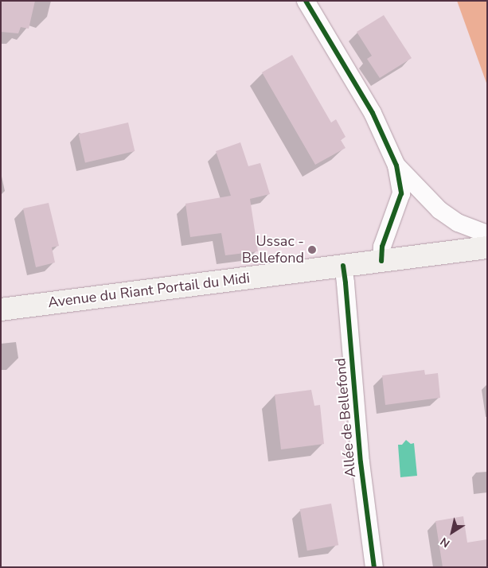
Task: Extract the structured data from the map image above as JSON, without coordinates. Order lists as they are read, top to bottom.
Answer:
{
  "streets": {
    "main road": ["Avenue du Riant Portail du Midi"],
    "street": ["Allée de Bellefond"]
  },
  "crossings": [
    ["Avenue du Riant Portail du Midi", "Allée de Bellefond"]
  ],
  "places": ["Ussac - Bellefond"],
  "north": "bottom left"
}
